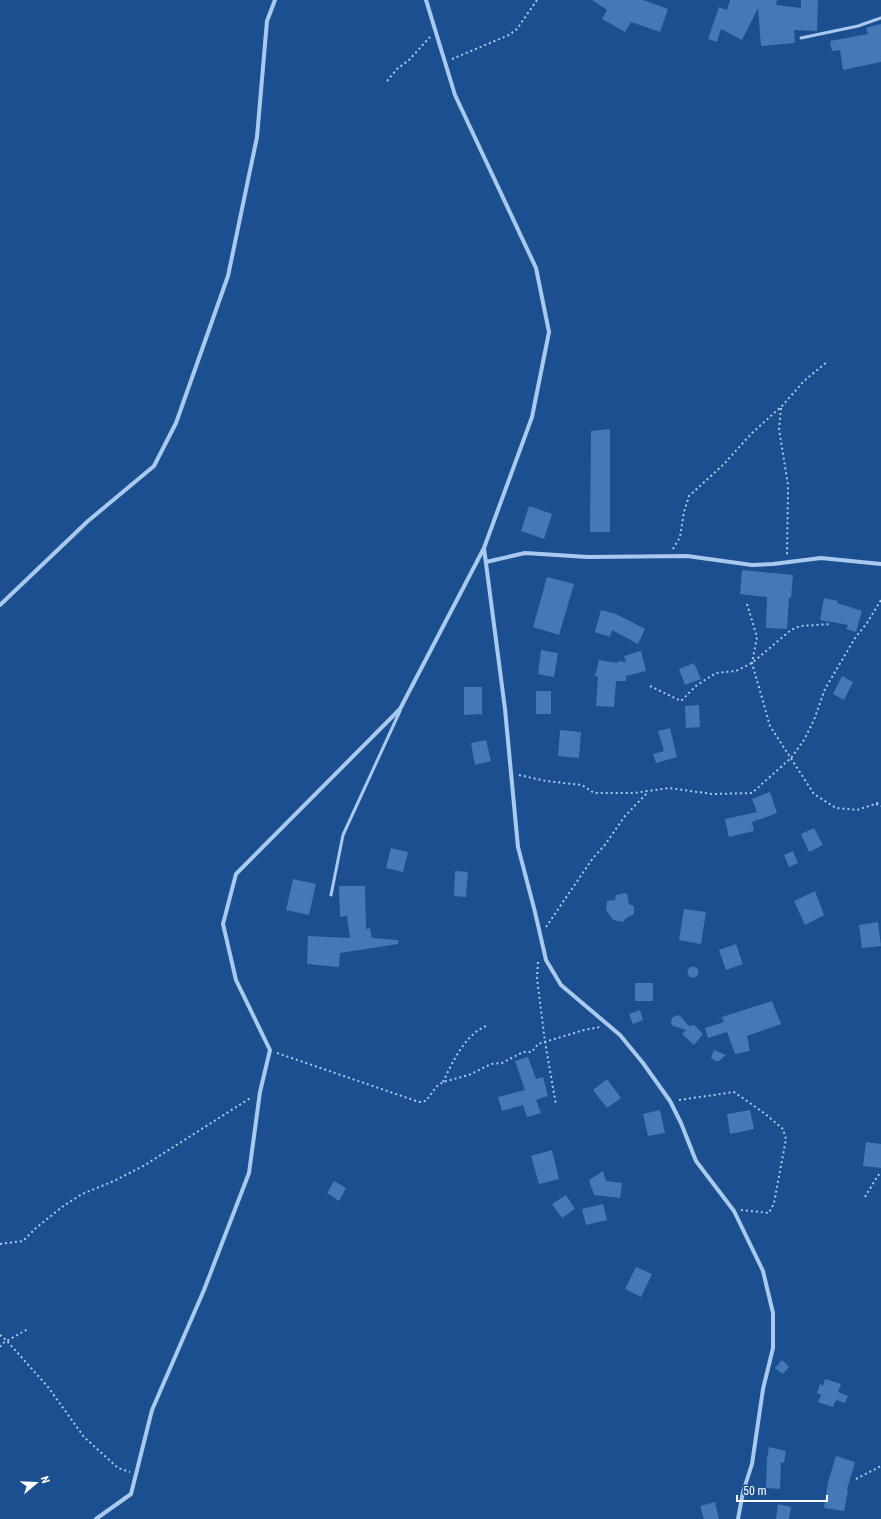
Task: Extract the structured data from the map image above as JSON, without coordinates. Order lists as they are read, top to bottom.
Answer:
{
  "scale_bar": "50 m",
  "north": "right"
}
